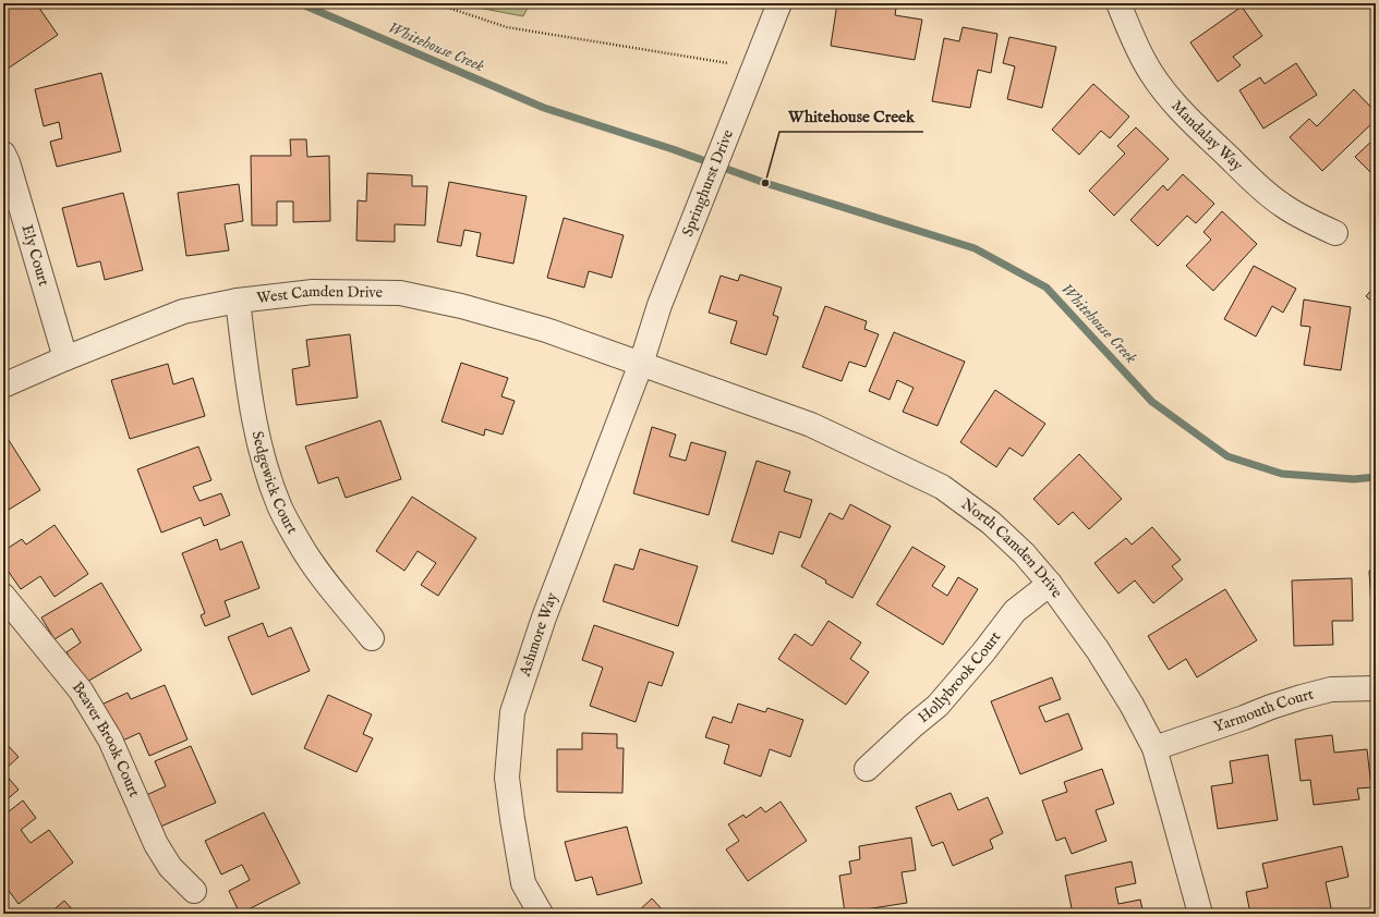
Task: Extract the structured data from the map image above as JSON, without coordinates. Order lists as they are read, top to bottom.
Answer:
{
  "streets": {
    "street": [
      "Mandalay Way",
      "Springhurst Drive",
      "Ely Court",
      "West Camden Drive",
      "Sedgewick Court",
      "North Camden Drive",
      "Ashmore Way",
      "Hollybrook Court",
      "Yarmouth Court",
      "Beaver Brook Court"
    ]
  },
  "crossings": [
    ["Springhurst Drive", "West Camden Drive"],
    ["Springhurst Drive", "North Camden Drive"],
    ["Springhurst Drive", "Ashmore Way"],
    ["Ely Court", "West Camden Drive"],
    ["West Camden Drive", "Sedgewick Court"],
    ["West Camden Drive", "North Camden Drive"],
    ["West Camden Drive", "Ashmore Way"],
    ["North Camden Drive", "Ashmore Way"],
    ["North Camden Drive", "Hollybrook Court"],
    ["North Camden Drive", "Yarmouth Court"]
  ],
  "water": ["Whitehouse Creek"],
  "places": ["Whitehouse Creek"]
}
